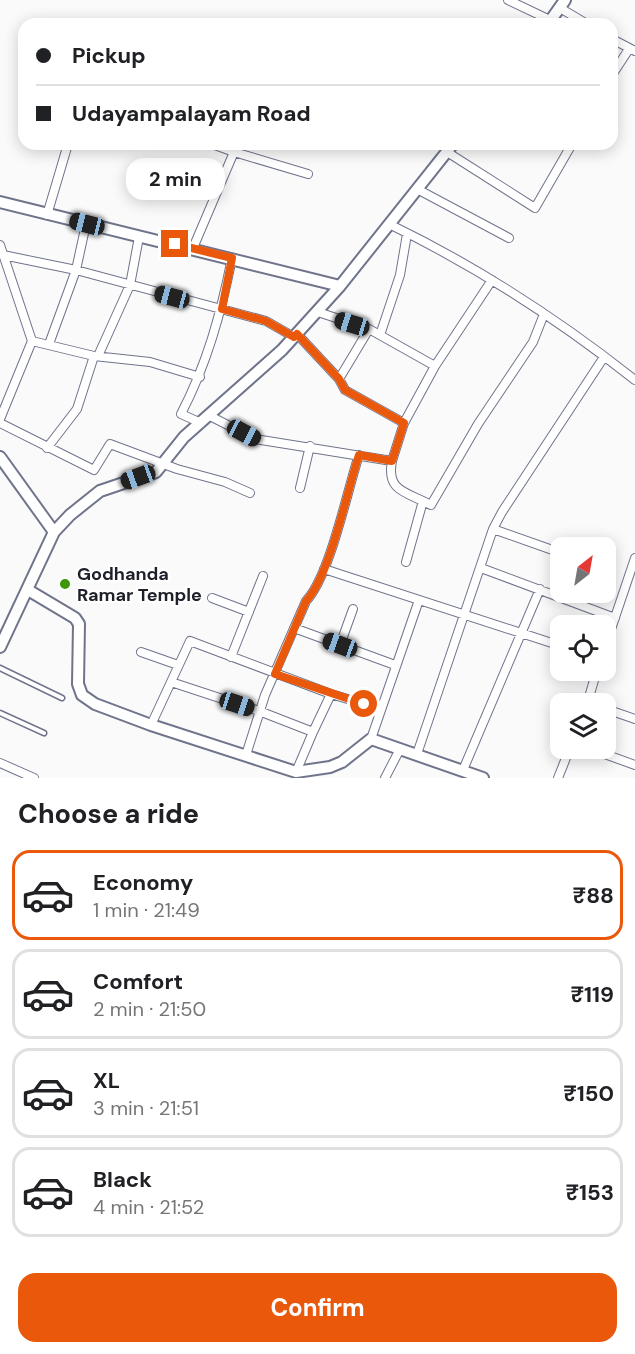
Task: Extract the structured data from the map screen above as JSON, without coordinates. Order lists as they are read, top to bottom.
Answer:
{
  "places": ["Godhanda Ramar Temple"],
  "north": "top right",
  "page": {
    "banner": ["Pickup", "Udayampalayam Road"],
    "bubble": "2 min",
    "heading": "Choose a ride",
    "list": [
      {
        "name": "Economy",
        "note": "1 min · 21:49",
        "value": "₹88"
      },
      {
        "name": "Comfort",
        "note": "2 min · 21:50",
        "value": "₹119"
      },
      {
        "name": "XL",
        "note": "3 min · 21:51",
        "value": "₹150"
      },
      {
        "name": "Black",
        "note": "4 min · 21:52",
        "value": "₹153"
      }
    ],
    "buttons": "Confirm"
  }
}
